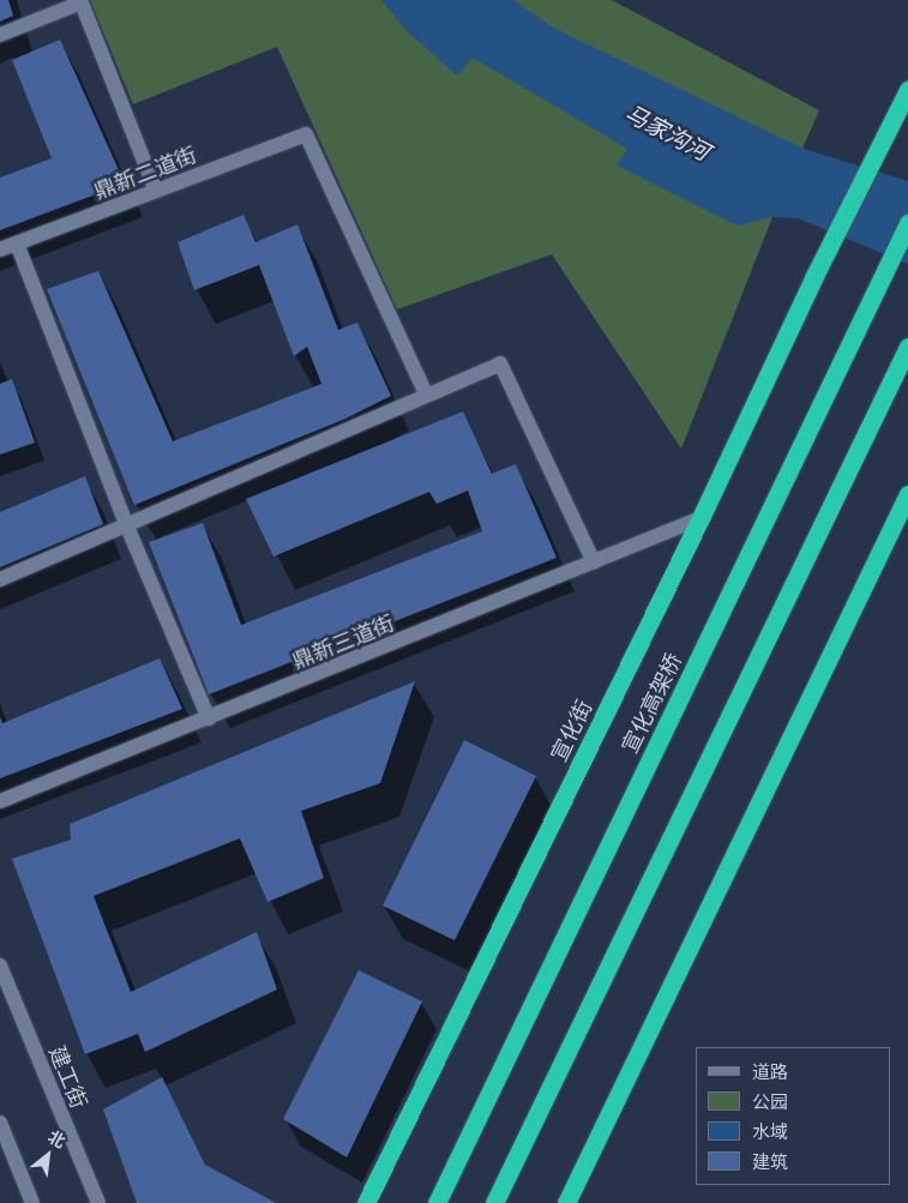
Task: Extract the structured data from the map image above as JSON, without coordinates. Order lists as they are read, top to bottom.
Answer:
{
  "streets": {
    "highway": ["宣化高架桥", "宣化街"],
    "street": ["鼎新二道街", "鼎新三道街", "建工街"]
  },
  "crossings": [
    ["鼎新三道街", "宣化街"]
  ],
  "water": ["马家沟河"],
  "legend": [
    "道路",
    "公园",
    "水域",
    "建筑"
  ],
  "north": "top right"
}
